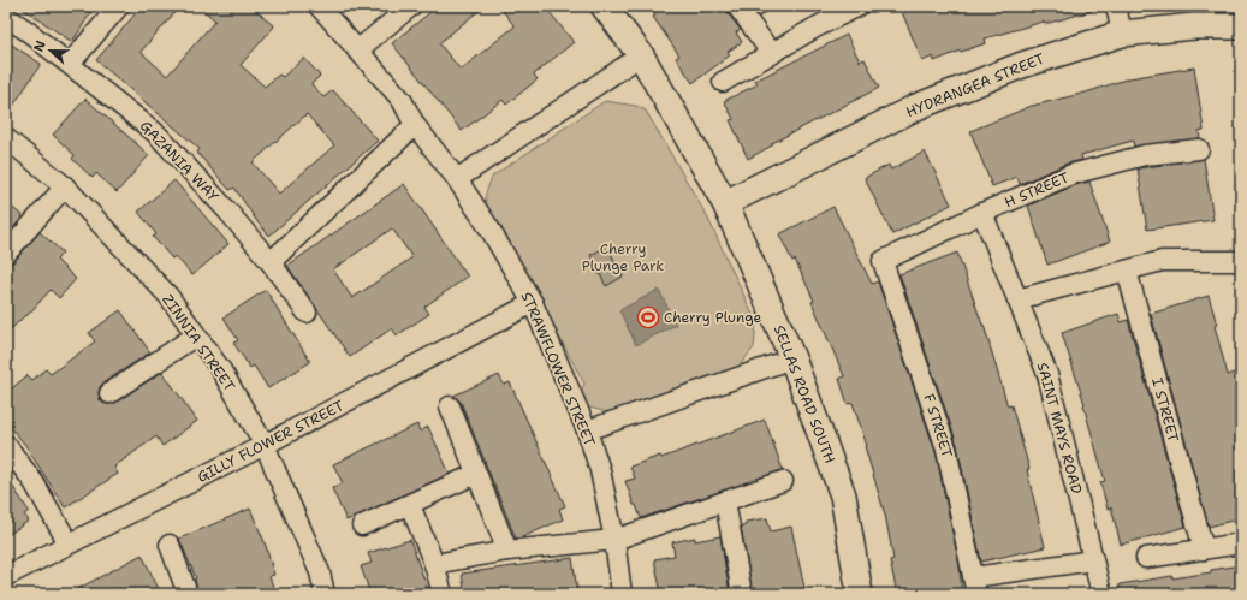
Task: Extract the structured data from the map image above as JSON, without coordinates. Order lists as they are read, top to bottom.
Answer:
{
  "streets": {
    "street": [
      "HYDRANGEA STREET",
      "GAZANIA WAY",
      "H STREET",
      "ZINNIA STREET",
      "STRAWFLOWER STREET",
      "SELLAS ROAD SOUTH",
      "I STREET",
      "F STREET",
      "SAINT MAYS ROAD",
      "GILLY FLOWER STREET"
    ]
  },
  "crossings": [
    ["HYDRANGEA STREET", "SELLAS ROAD SOUTH"],
    ["H STREET", "F STREET"],
    ["H STREET", "SAINT MAYS ROAD"],
    ["ZINNIA STREET", "GILLY FLOWER STREET"],
    ["STRAWFLOWER STREET", "GILLY FLOWER STREET"]
  ],
  "parks": ["Cherry Plunge Park"],
  "places": {
    "sports": ["Cherry Plunge"]
  },
  "north": "left"
}
